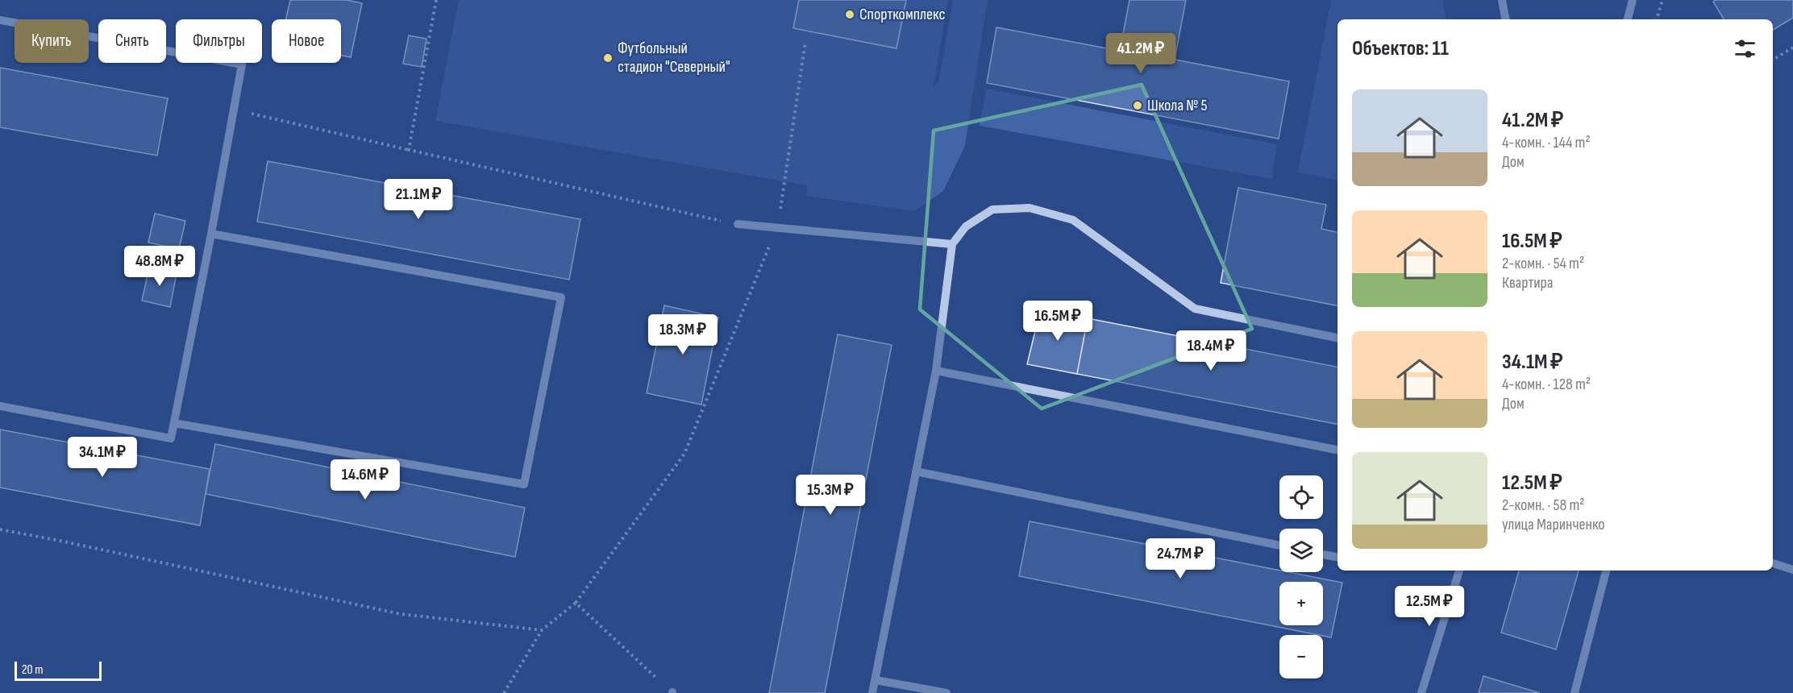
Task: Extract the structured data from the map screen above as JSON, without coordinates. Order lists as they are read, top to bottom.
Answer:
{
  "places": ["Спорткомплекс", "Футбольный стадион \"Северный\"", "Школа № 5"],
  "scale_bar": "20 m",
  "page": {
    "chip": [
      "Купить",
      "Снять",
      "Фильтры",
      "Новое"
    ],
    "heading": "Объектов: 11",
    "price": [
      "41.2M ₽",
      "21.1M ₽",
      "48.8M ₽",
      "16.5M ₽",
      "18.3M ₽",
      "18.4M ₽",
      "34.1M ₽",
      "14.6M ₽",
      "15.3M ₽",
      "24.7M ₽",
      "12.5M ₽"
    ],
    "list": [
      {
        "name": "41.2M ₽",
        "note": "4-комн. · 144 m² · Дом"
      },
      {
        "name": "16.5M ₽",
        "note": "2-комн. · 54 m² · Квартира"
      },
      {
        "name": "34.1M ₽",
        "note": "4-комн. · 128 m² · Дом"
      },
      {
        "name": "12.5M ₽",
        "note": "2-комн. · 58 m² · улица Маринченко"
      }
    ],
    "map_buttons": ["+", "−"],
    "scale": "20 m"
  }
}
